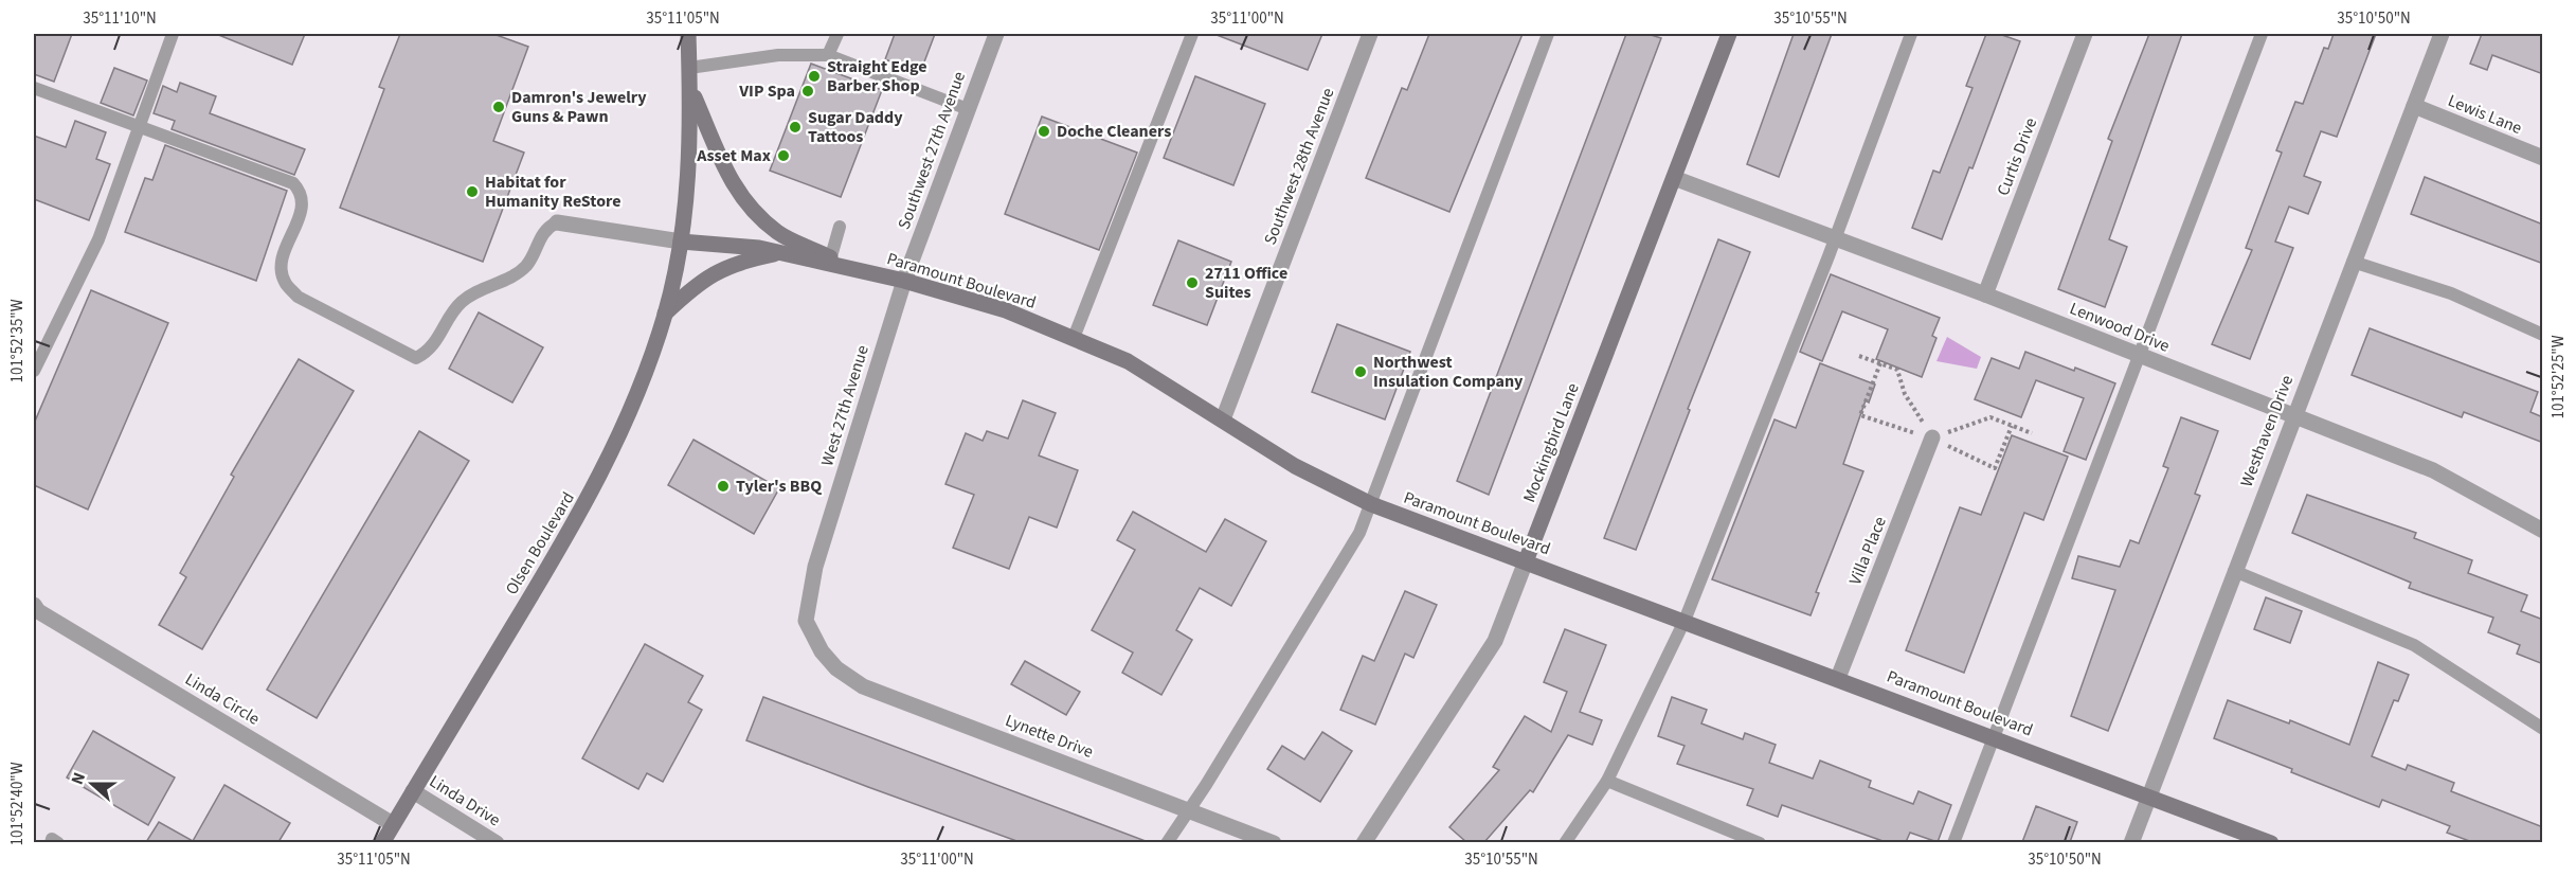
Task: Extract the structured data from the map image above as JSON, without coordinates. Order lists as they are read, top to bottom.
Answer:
{
  "streets": {
    "main road": ["Paramount Boulevard", "Mockingbird Lane", "Olsen Boulevard"],
    "street": [
      "Lewis Lane",
      "Southwest 27th Avenue",
      "Curtis Drive",
      "Southwest 28th Avenue",
      "Lenwood Drive",
      "West 27th Avenue",
      "Westhaven Drive",
      "Villa Place",
      "Linda Circle",
      "Lynette Drive",
      "Linda Drive"
    ]
  },
  "crossings": [
    ["Lewis Lane", "Westhaven Drive"],
    ["Southwest 27th Avenue", "Paramount Boulevard"],
    ["Southwest 27th Avenue", "West 27th Avenue"],
    ["Curtis Drive", "Lenwood Drive"],
    ["Southwest 28th Avenue", "Paramount Boulevard"],
    ["Paramount Boulevard", "West 27th Avenue"],
    ["Paramount Boulevard", "Westhaven Drive"],
    ["Paramount Boulevard", "Mockingbird Lane"],
    ["Paramount Boulevard", "Olsen Boulevard"],
    ["Paramount Boulevard", "Villa Place"],
    ["Lenwood Drive", "Westhaven Drive"],
    ["Lenwood Drive", "Mockingbird Lane"],
    ["West 27th Avenue", "Lynette Drive"],
    ["Olsen Boulevard", "Linda Circle"],
    ["Olsen Boulevard", "Linda Drive"]
  ],
  "places": [
    "Straight Edge Barber Shop",
    "VIP Spa",
    "Damron's Jewelry Guns & Pawn",
    "Sugar Daddy Tattoos",
    "Doche Cleaners",
    "Asset Max",
    "Habitat for Humanity ReStore",
    "2711 Office Suites",
    "Northwest Insulation Company",
    "Tyler's BBQ"
  ],
  "north": "left",
  "coordinates": [
    "35°11'10\"N",
    "35°11'05\"N",
    "35°11'00\"N",
    "35°10'55\"N",
    "35°10'50\"N",
    "101°52'35\"W",
    "101°52'25\"W",
    "101°52'40\"W"
  ]
}
